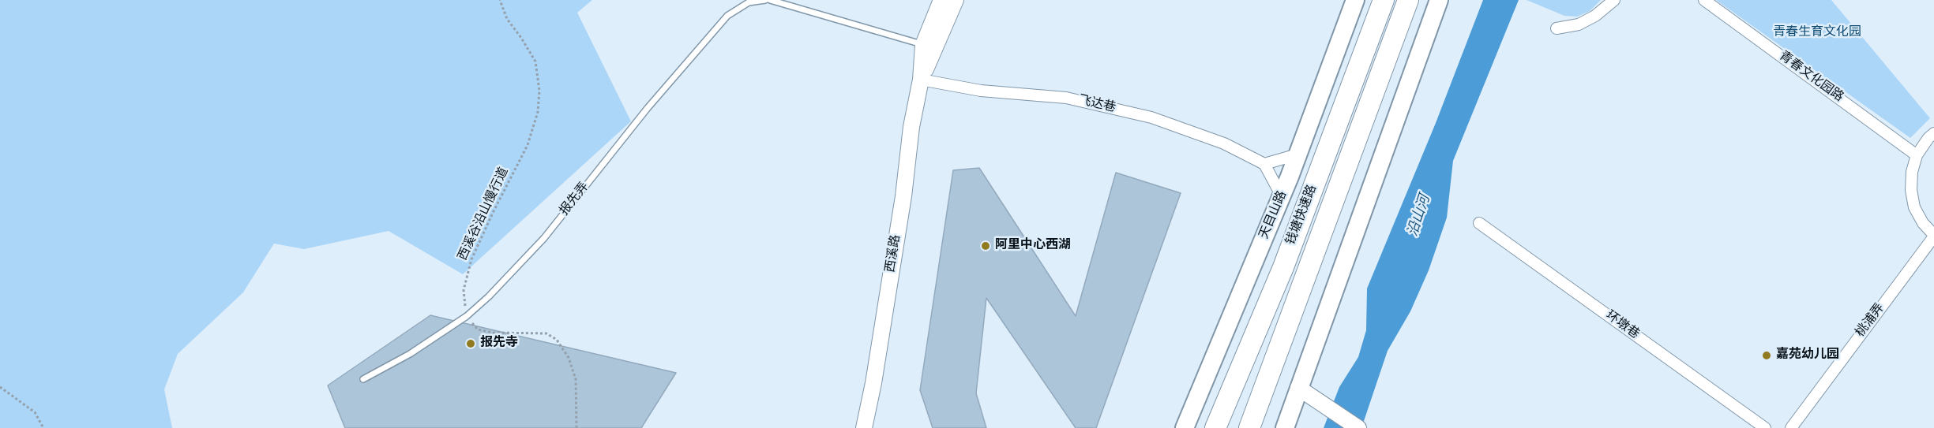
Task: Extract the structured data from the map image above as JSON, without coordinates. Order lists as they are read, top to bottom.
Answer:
{
  "streets": {
    "highway": ["钱塘快速路"],
    "main road": ["天目山路", "西溪路"],
    "street": [
      "青春文化园路",
      "飞达巷",
      "桃浦弄",
      "环墩巷"
    ],
    "lane": ["报先弄"],
    "path": ["西溪谷沿山慢行道"]
  },
  "crossings": [
    ["青春文化园路", "桃浦弄"],
    ["飞达巷", "西溪路"],
    ["报先弄", "西溪谷沿山慢行道"]
  ],
  "water": ["沿山河"],
  "parks": ["青春生育文化园"],
  "places": ["阿里中心·西湖", "报先寺", "嘉苑幼儿园"]
}
